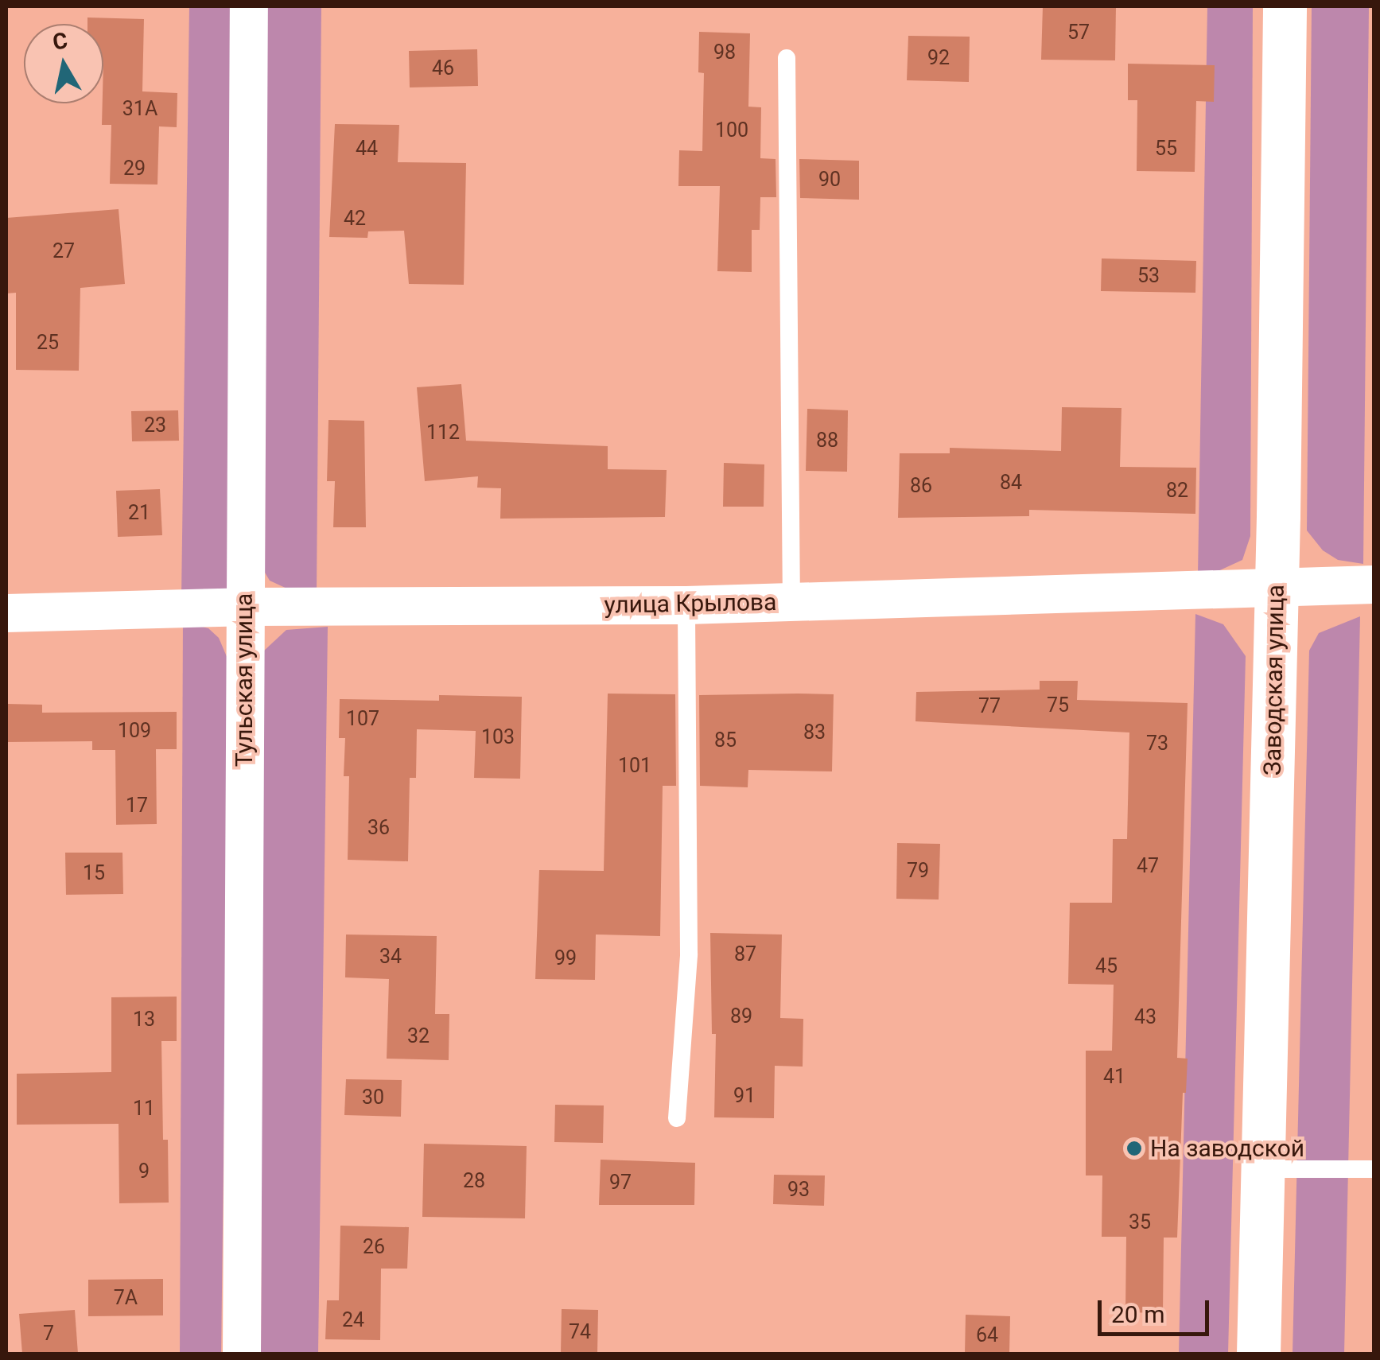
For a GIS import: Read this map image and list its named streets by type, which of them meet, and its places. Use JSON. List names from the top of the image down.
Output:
{
  "streets": {
    "main road": ["Заводская улица"],
    "street": ["улица Крылова", "Тульская улица"]
  },
  "crossings": [
    ["улица Крылова", "Тульская улица"],
    ["улица Крылова", "Заводская улица"]
  ],
  "places": ["На заводской"],
  "house_numbers": [
    "57",
    "98",
    "92",
    "46",
    "31А",
    "100",
    "44",
    "55",
    "29",
    "90",
    "42",
    "27",
    "53",
    "25",
    "23",
    "112",
    "88",
    "84",
    "86",
    "82",
    "21",
    "75",
    "77",
    "107",
    "109",
    "83",
    "103",
    "85",
    "73",
    "101",
    "17",
    "36",
    "47",
    "79",
    "15",
    "87",
    "34",
    "99",
    "45",
    "89",
    "43",
    "13",
    "32",
    "41",
    "91",
    "30",
    "11",
    "9",
    "28",
    "97",
    "93",
    "35",
    "26",
    "7А",
    "24",
    "74",
    "7",
    "64"
  ],
  "scale_bar": "20 m",
  "north": "top"
}
